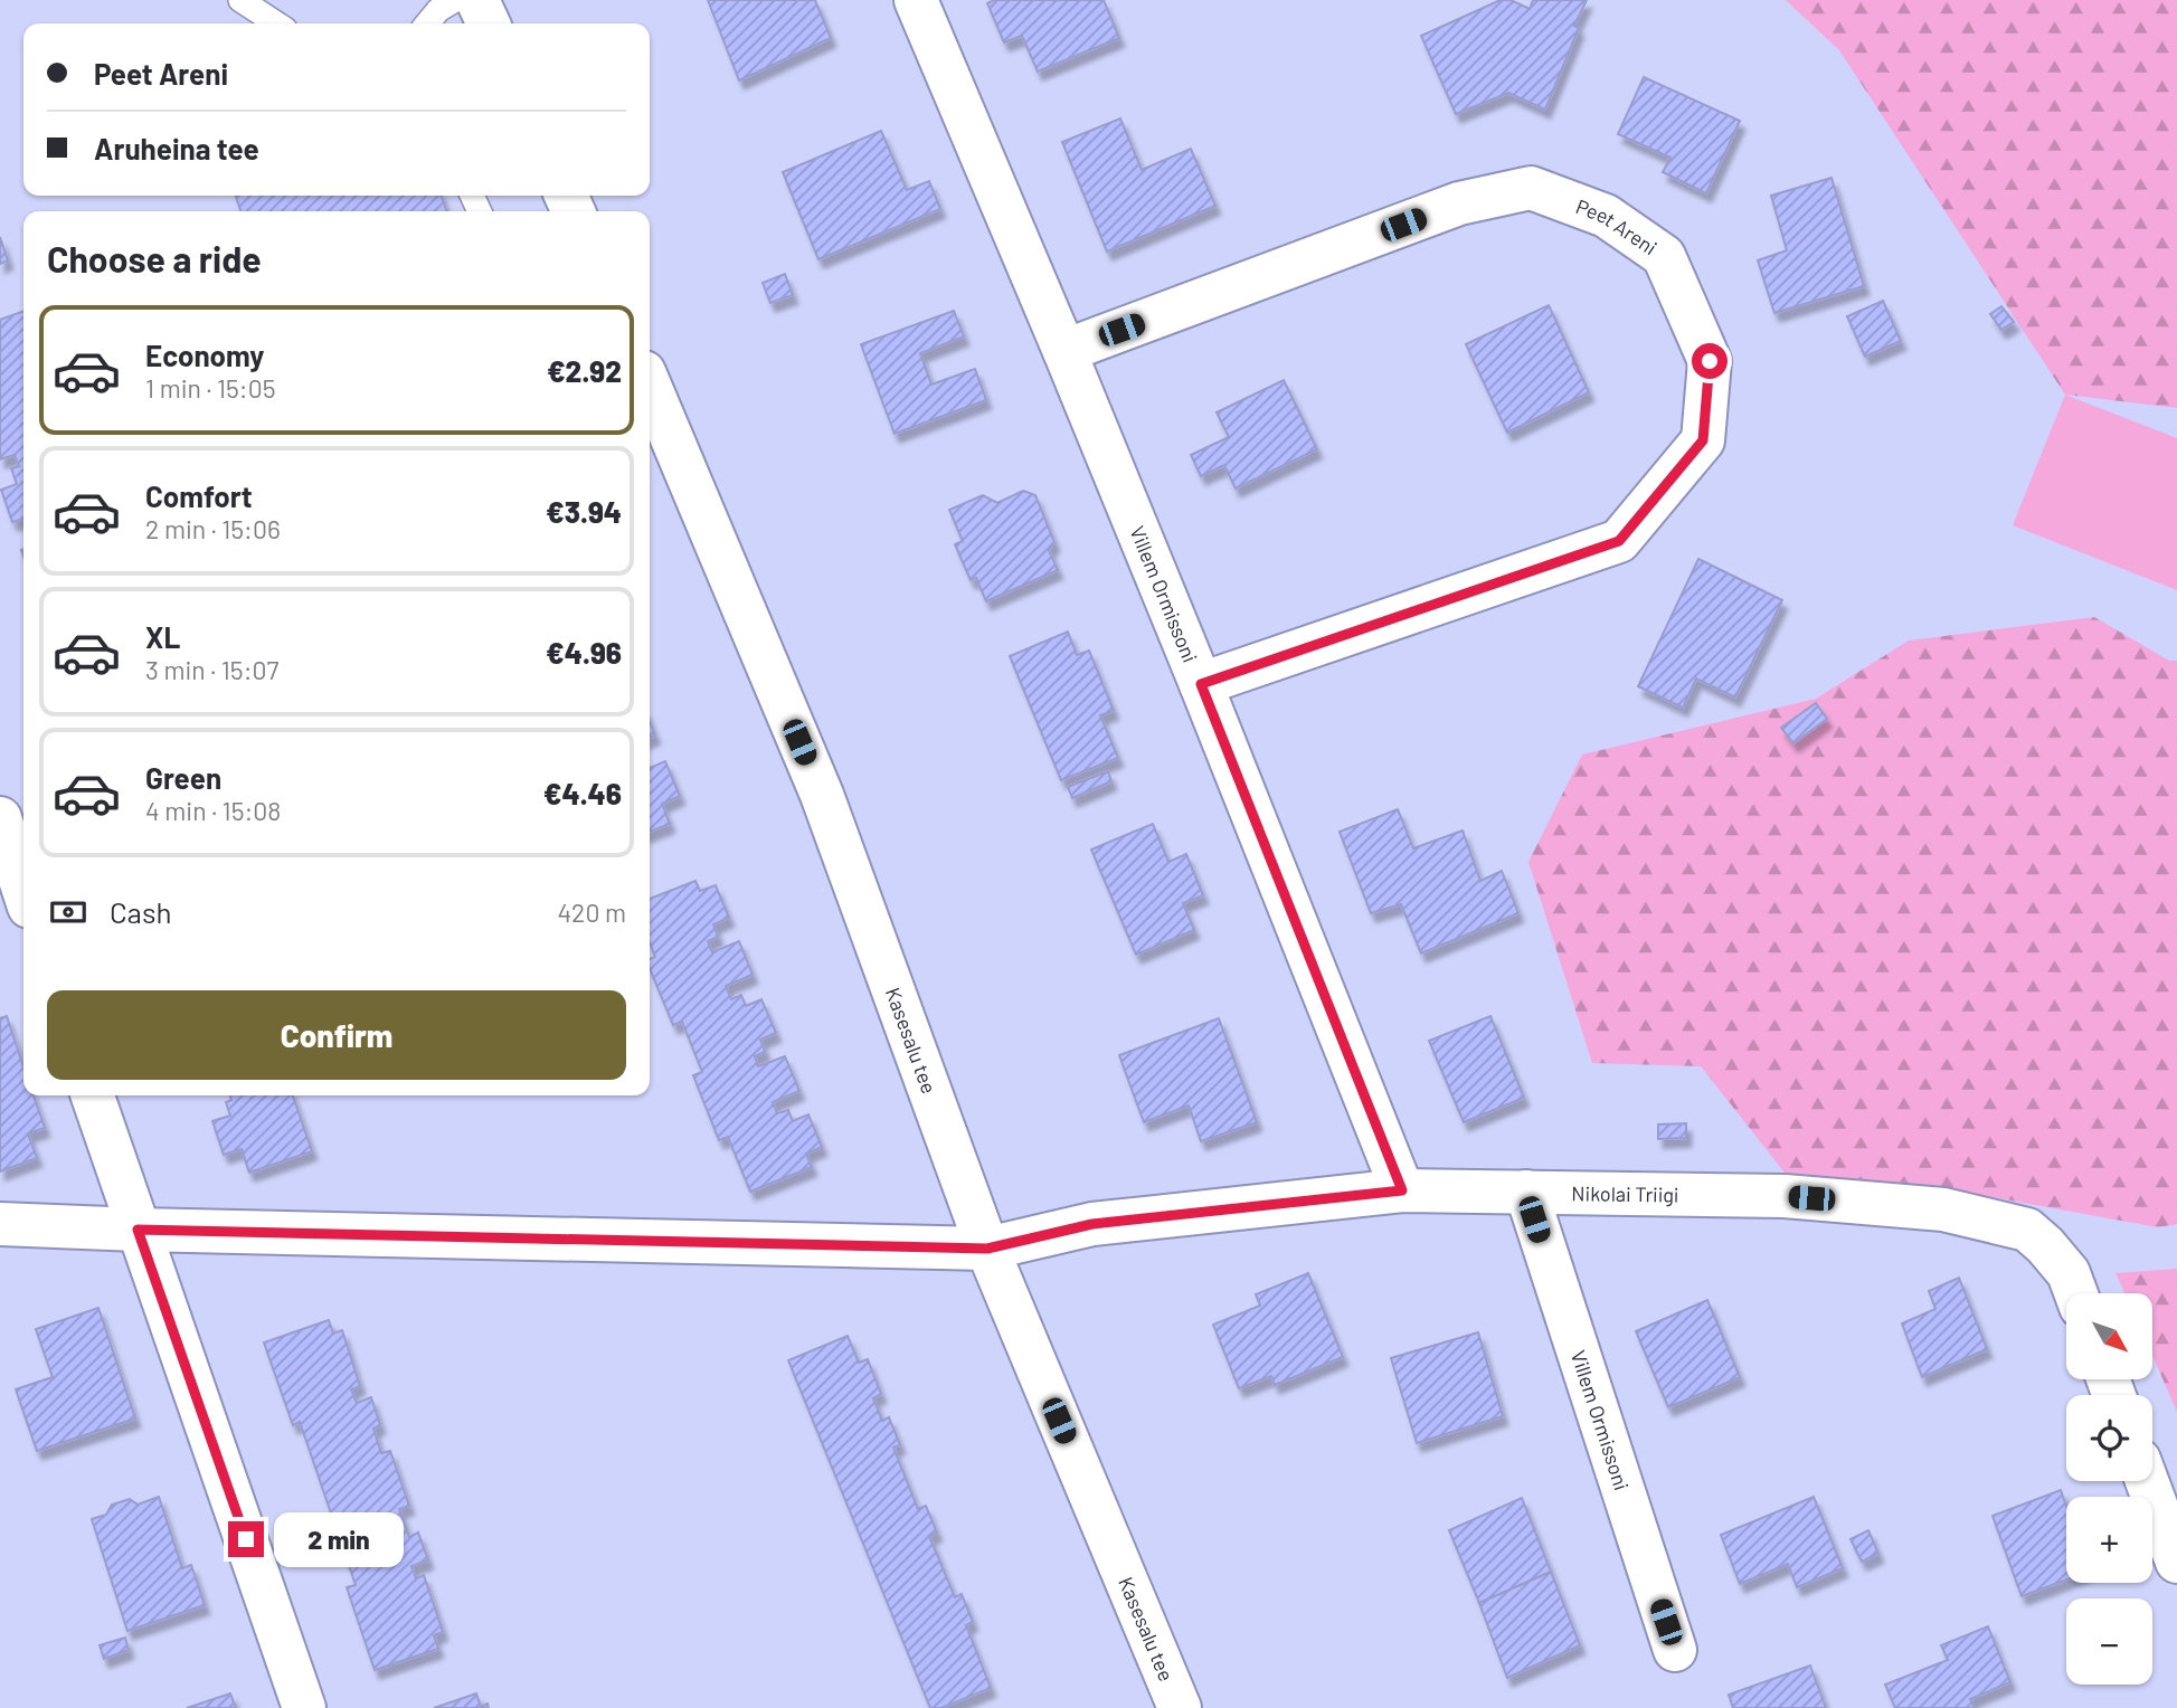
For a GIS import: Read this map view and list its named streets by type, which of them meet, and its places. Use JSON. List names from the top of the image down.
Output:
{
  "streets": {
    "street": [
      "Peet Areni",
      "Villem Ormissoni",
      "Kasesalu tee",
      "Nikolai Triigi"
    ]
  },
  "crossings": [
    ["Peet Areni", "Villem Ormissoni"],
    ["Villem Ormissoni", "Nikolai Triigi"],
    ["Kasesalu tee", "Nikolai Triigi"]
  ],
  "north": "bottom right",
  "page": {
    "banner": ["Peet Areni", "Aruheina tee"],
    "heading": "Choose a ride",
    "list": [
      {
        "name": "Economy",
        "note": "1 min · 15:05",
        "value": "€2.92"
      },
      {
        "name": "Comfort",
        "note": "2 min · 15:06",
        "value": "€3.94"
      },
      {
        "name": "XL",
        "note": "3 min · 15:07",
        "value": "€4.96"
      },
      {
        "name": "Green",
        "note": "4 min · 15:08",
        "value": "€4.46"
      }
    ],
    "pay": ["Cash", "420 m"],
    "buttons": "Confirm",
    "map_buttons": ["+", "−"],
    "bubble": "2 min"
  }
}
